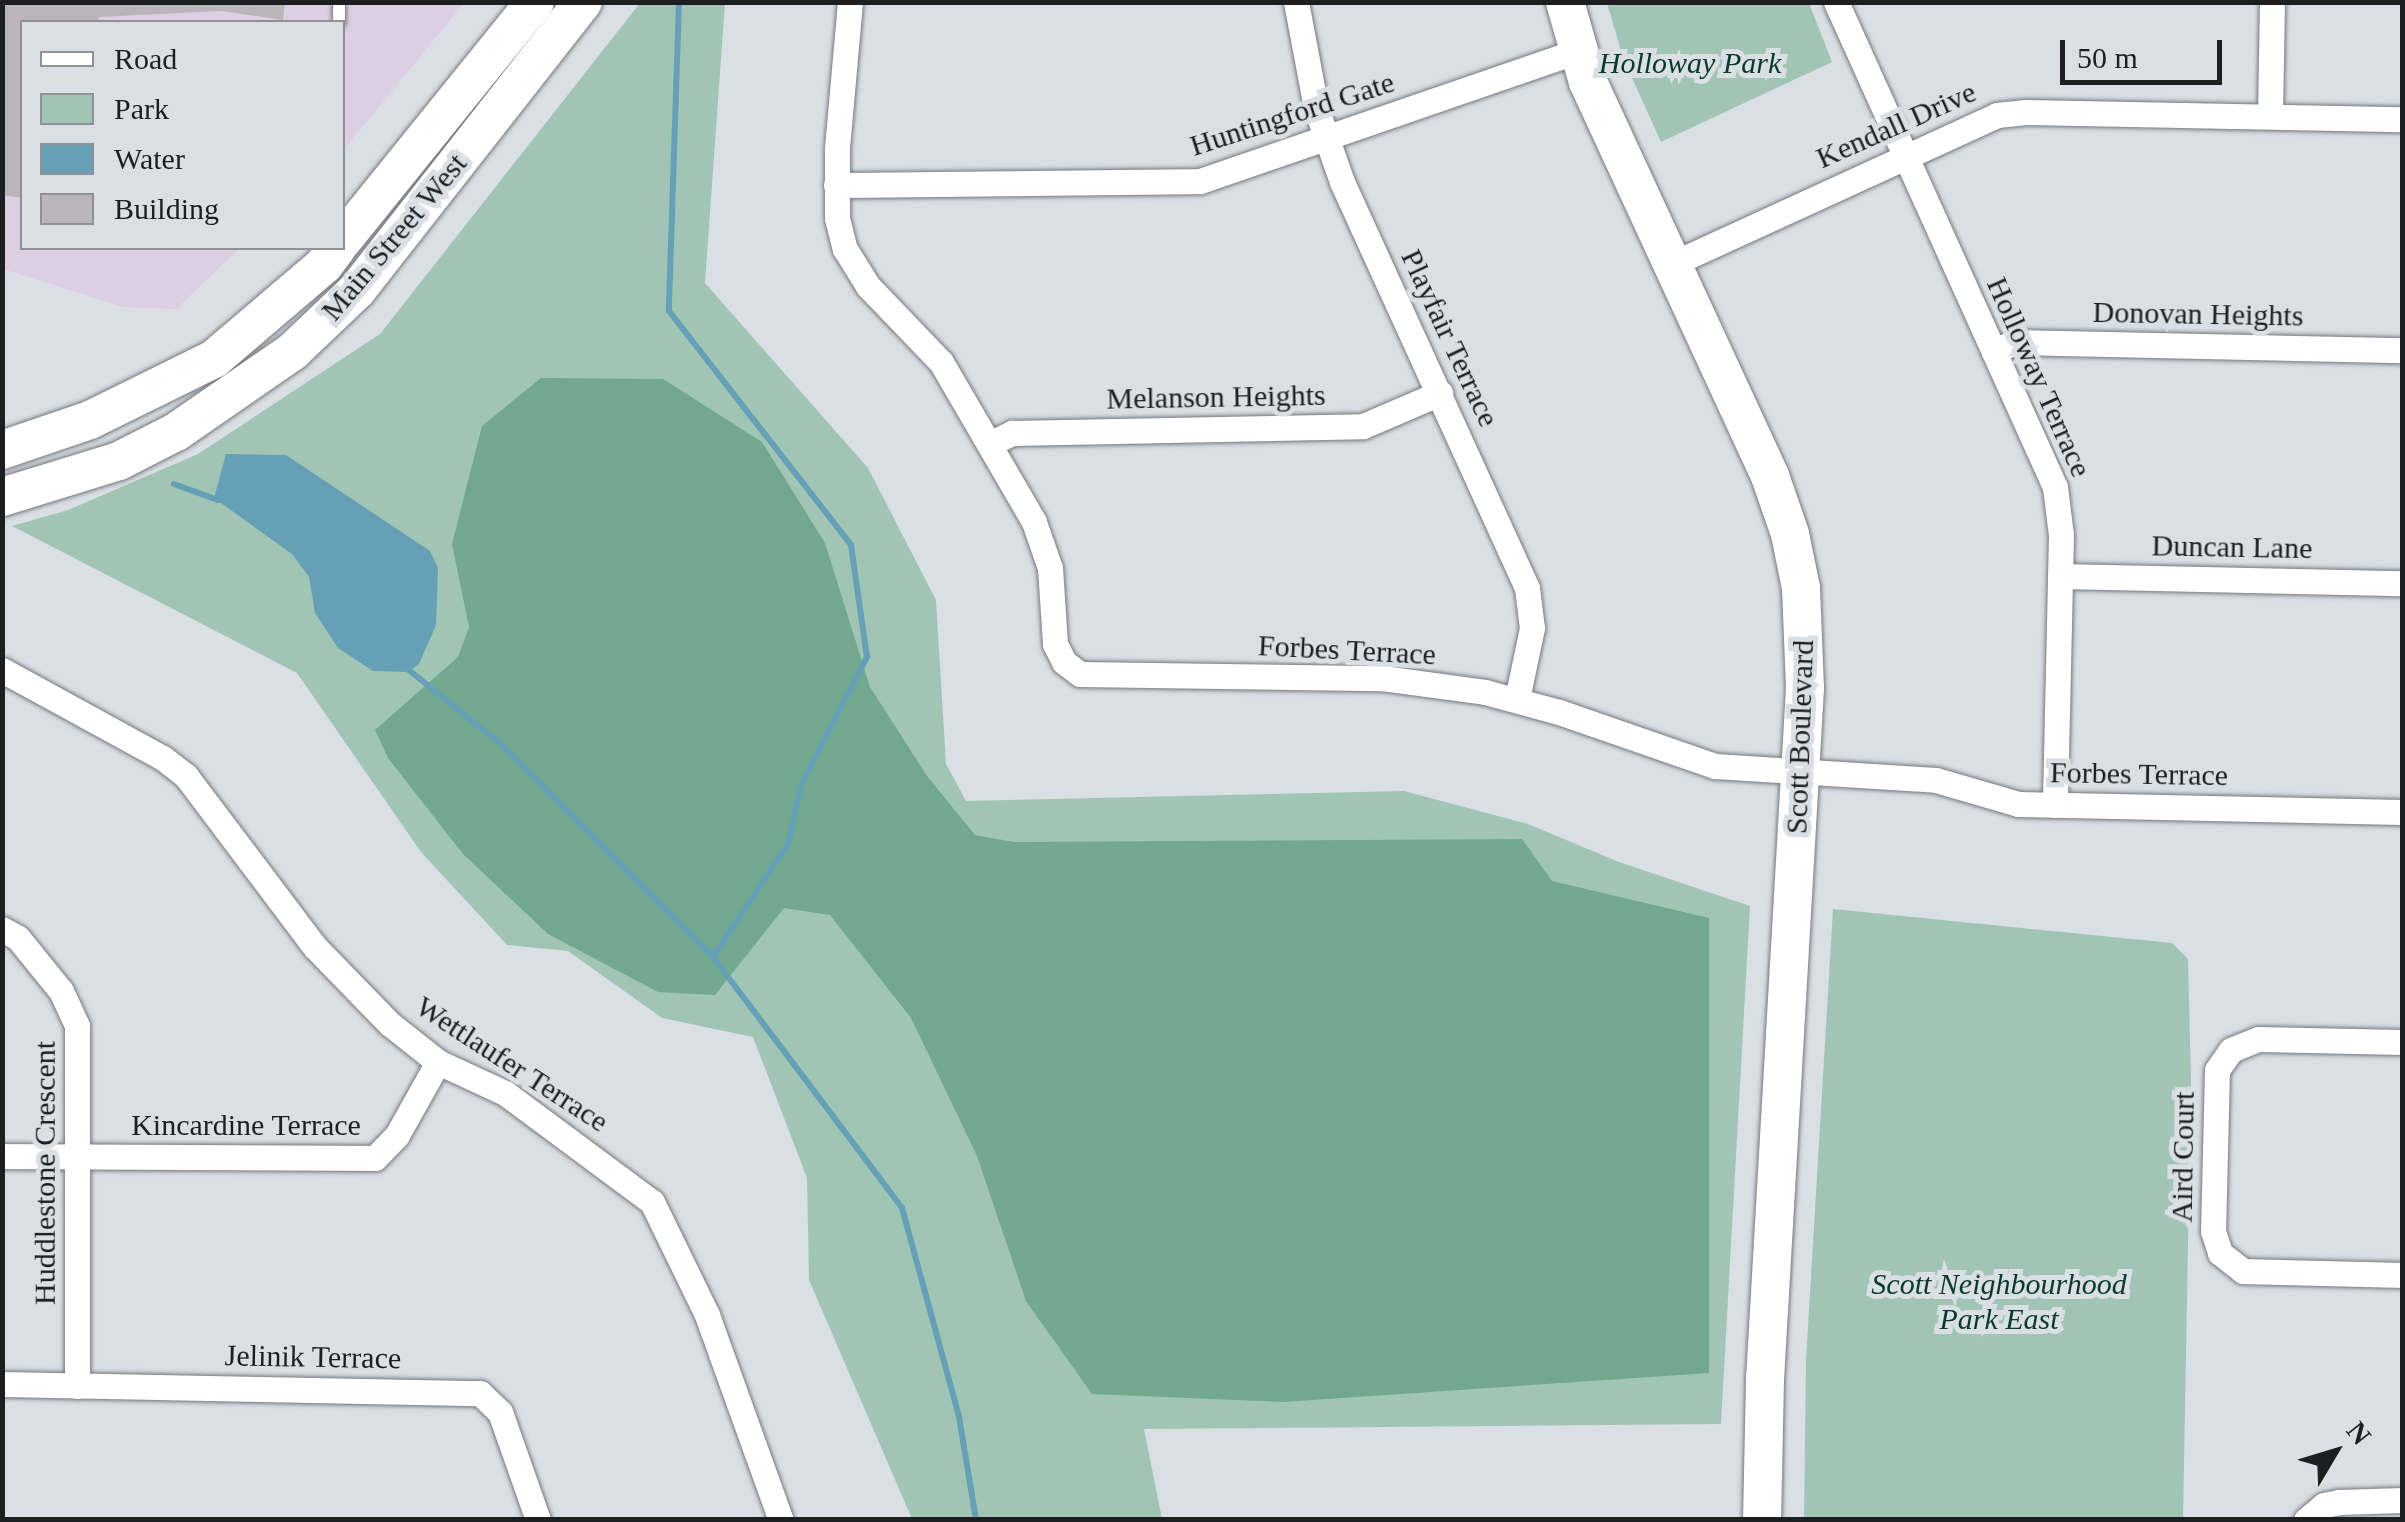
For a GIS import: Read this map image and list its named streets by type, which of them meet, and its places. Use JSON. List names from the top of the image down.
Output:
{
  "streets": {
    "street": [
      "Huntingford Gate",
      "Kendall Drive",
      "Main Street West",
      "Donovan Heights",
      "Playfair Terrace",
      "Holloway Terrace",
      "Melanson Heights",
      "Duncan Lane",
      "Forbes Terrace",
      "Scott Boulevard",
      "Wettlaufer Terrace",
      "Kincardine Terrace",
      "Aird Court",
      "Huddlestone Crescent",
      "Jelinik Terrace"
    ]
  },
  "crossings": [
    ["Huntingford Gate", "Playfair Terrace"],
    ["Huntingford Gate", "Forbes Terrace"],
    ["Huntingford Gate", "Scott Boulevard"],
    ["Kendall Drive", "Holloway Terrace"],
    ["Kendall Drive", "Scott Boulevard"],
    ["Donovan Heights", "Holloway Terrace"],
    ["Playfair Terrace", "Melanson Heights"],
    ["Playfair Terrace", "Forbes Terrace"],
    ["Holloway Terrace", "Duncan Lane"],
    ["Holloway Terrace", "Forbes Terrace"],
    ["Melanson Heights", "Forbes Terrace"],
    ["Forbes Terrace", "Scott Boulevard"],
    ["Wettlaufer Terrace", "Kincardine Terrace"],
    ["Kincardine Terrace", "Huddlestone Crescent"],
    ["Huddlestone Crescent", "Jelinik Terrace"]
  ],
  "parks": ["Holloway Park", "Scott Neighbourhood Park East"],
  "legend": [
    "Road",
    "Park",
    "Water",
    "Building"
  ],
  "scale_bar": "50 m",
  "north": "top right"
}
